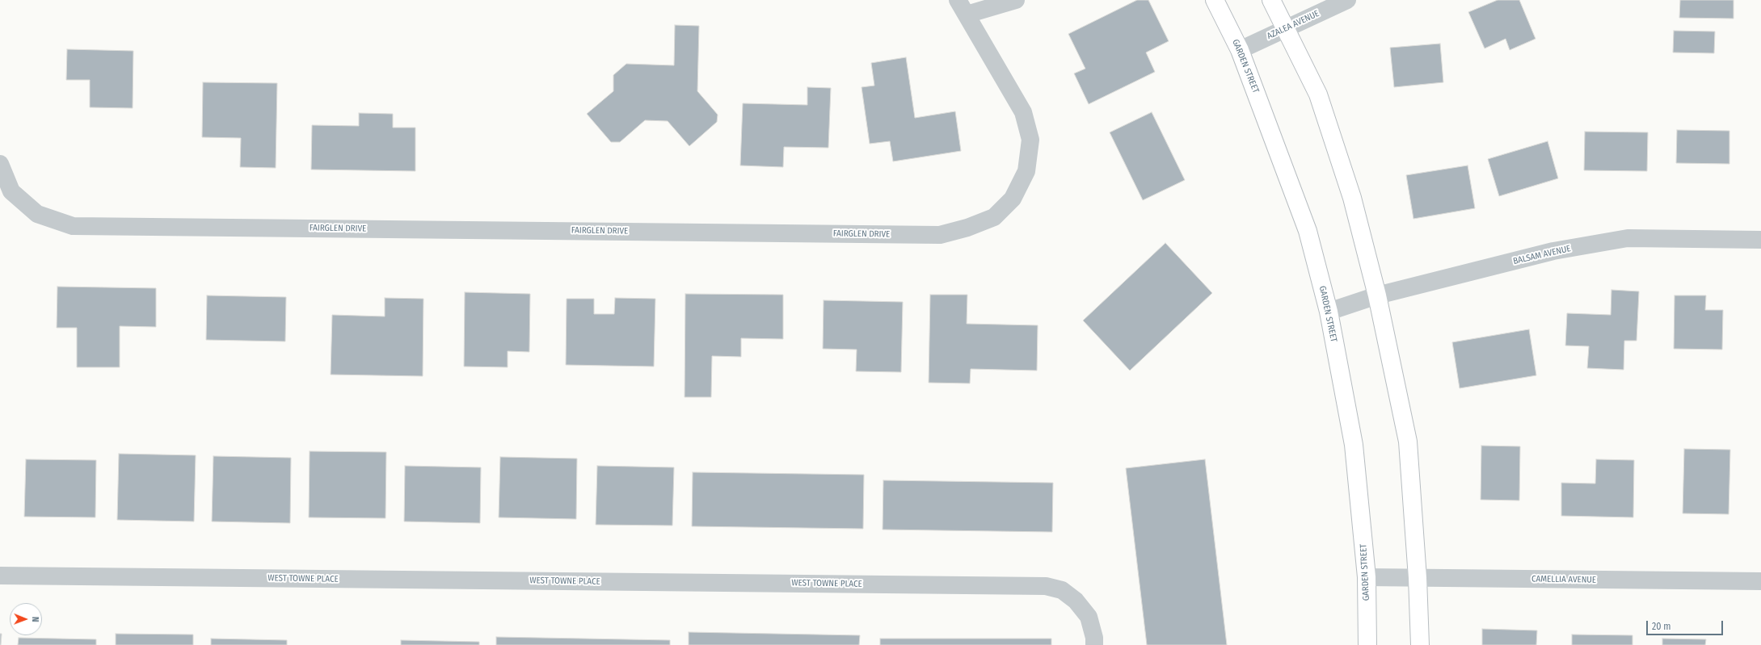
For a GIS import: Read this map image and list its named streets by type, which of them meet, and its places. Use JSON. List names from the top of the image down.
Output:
{
  "streets": {
    "main road": ["GARDEN STREET"],
    "street": [
      "AZALEA AVENUE",
      "FAIRGLEN DRIVE",
      "BALSAM AVENUE",
      "WEST TOWNE PLACE",
      "CAMELLIA AVENUE"
    ]
  },
  "crossings": [
    ["AZALEA AVENUE", "GARDEN STREET"],
    ["GARDEN STREET", "BALSAM AVENUE"],
    ["GARDEN STREET", "CAMELLIA AVENUE"]
  ],
  "scale_bar": "20 m",
  "north": "right"
}
